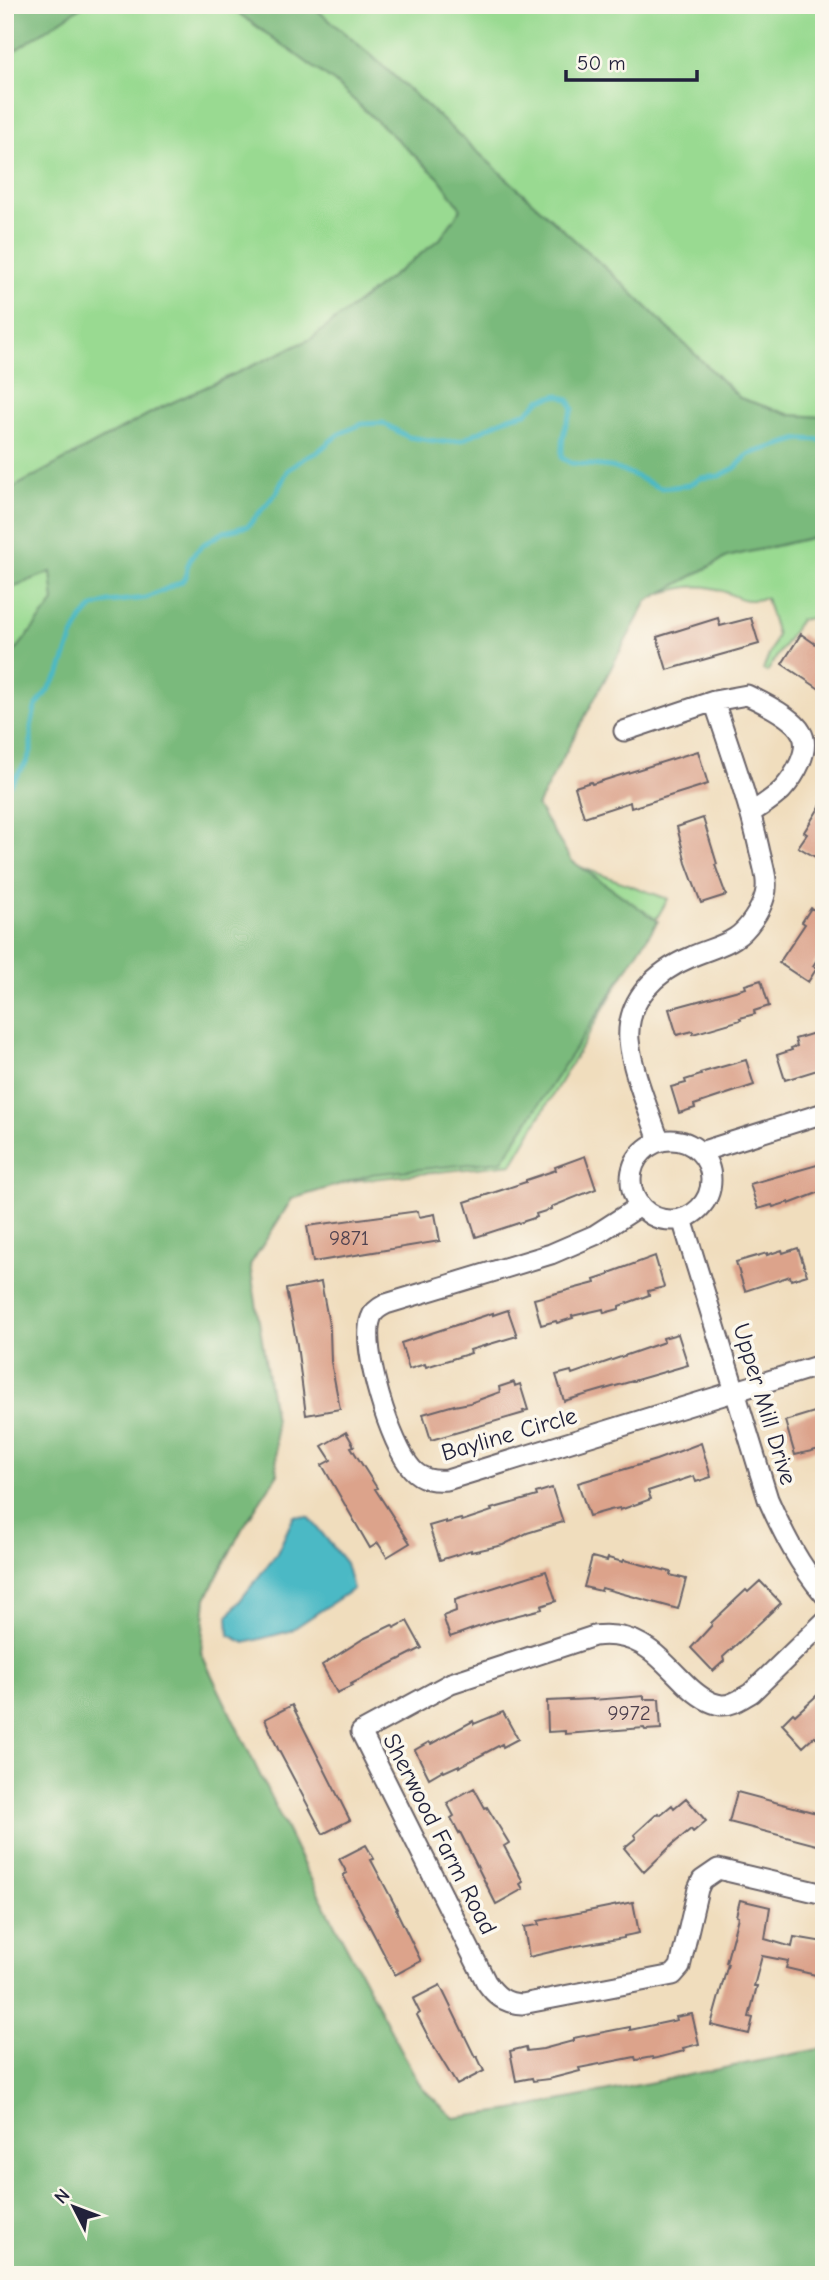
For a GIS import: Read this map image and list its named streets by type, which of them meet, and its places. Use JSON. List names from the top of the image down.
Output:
{
  "streets": {
    "street": ["Upper Mill Drive", "Bayline Circle", "Sherwood Farm Road"]
  },
  "crossings": [
    ["Upper Mill Drive", "Bayline Circle"]
  ],
  "house_numbers": ["9871", "9972"],
  "scale_bar": "50 m",
  "north": "top left"
}
